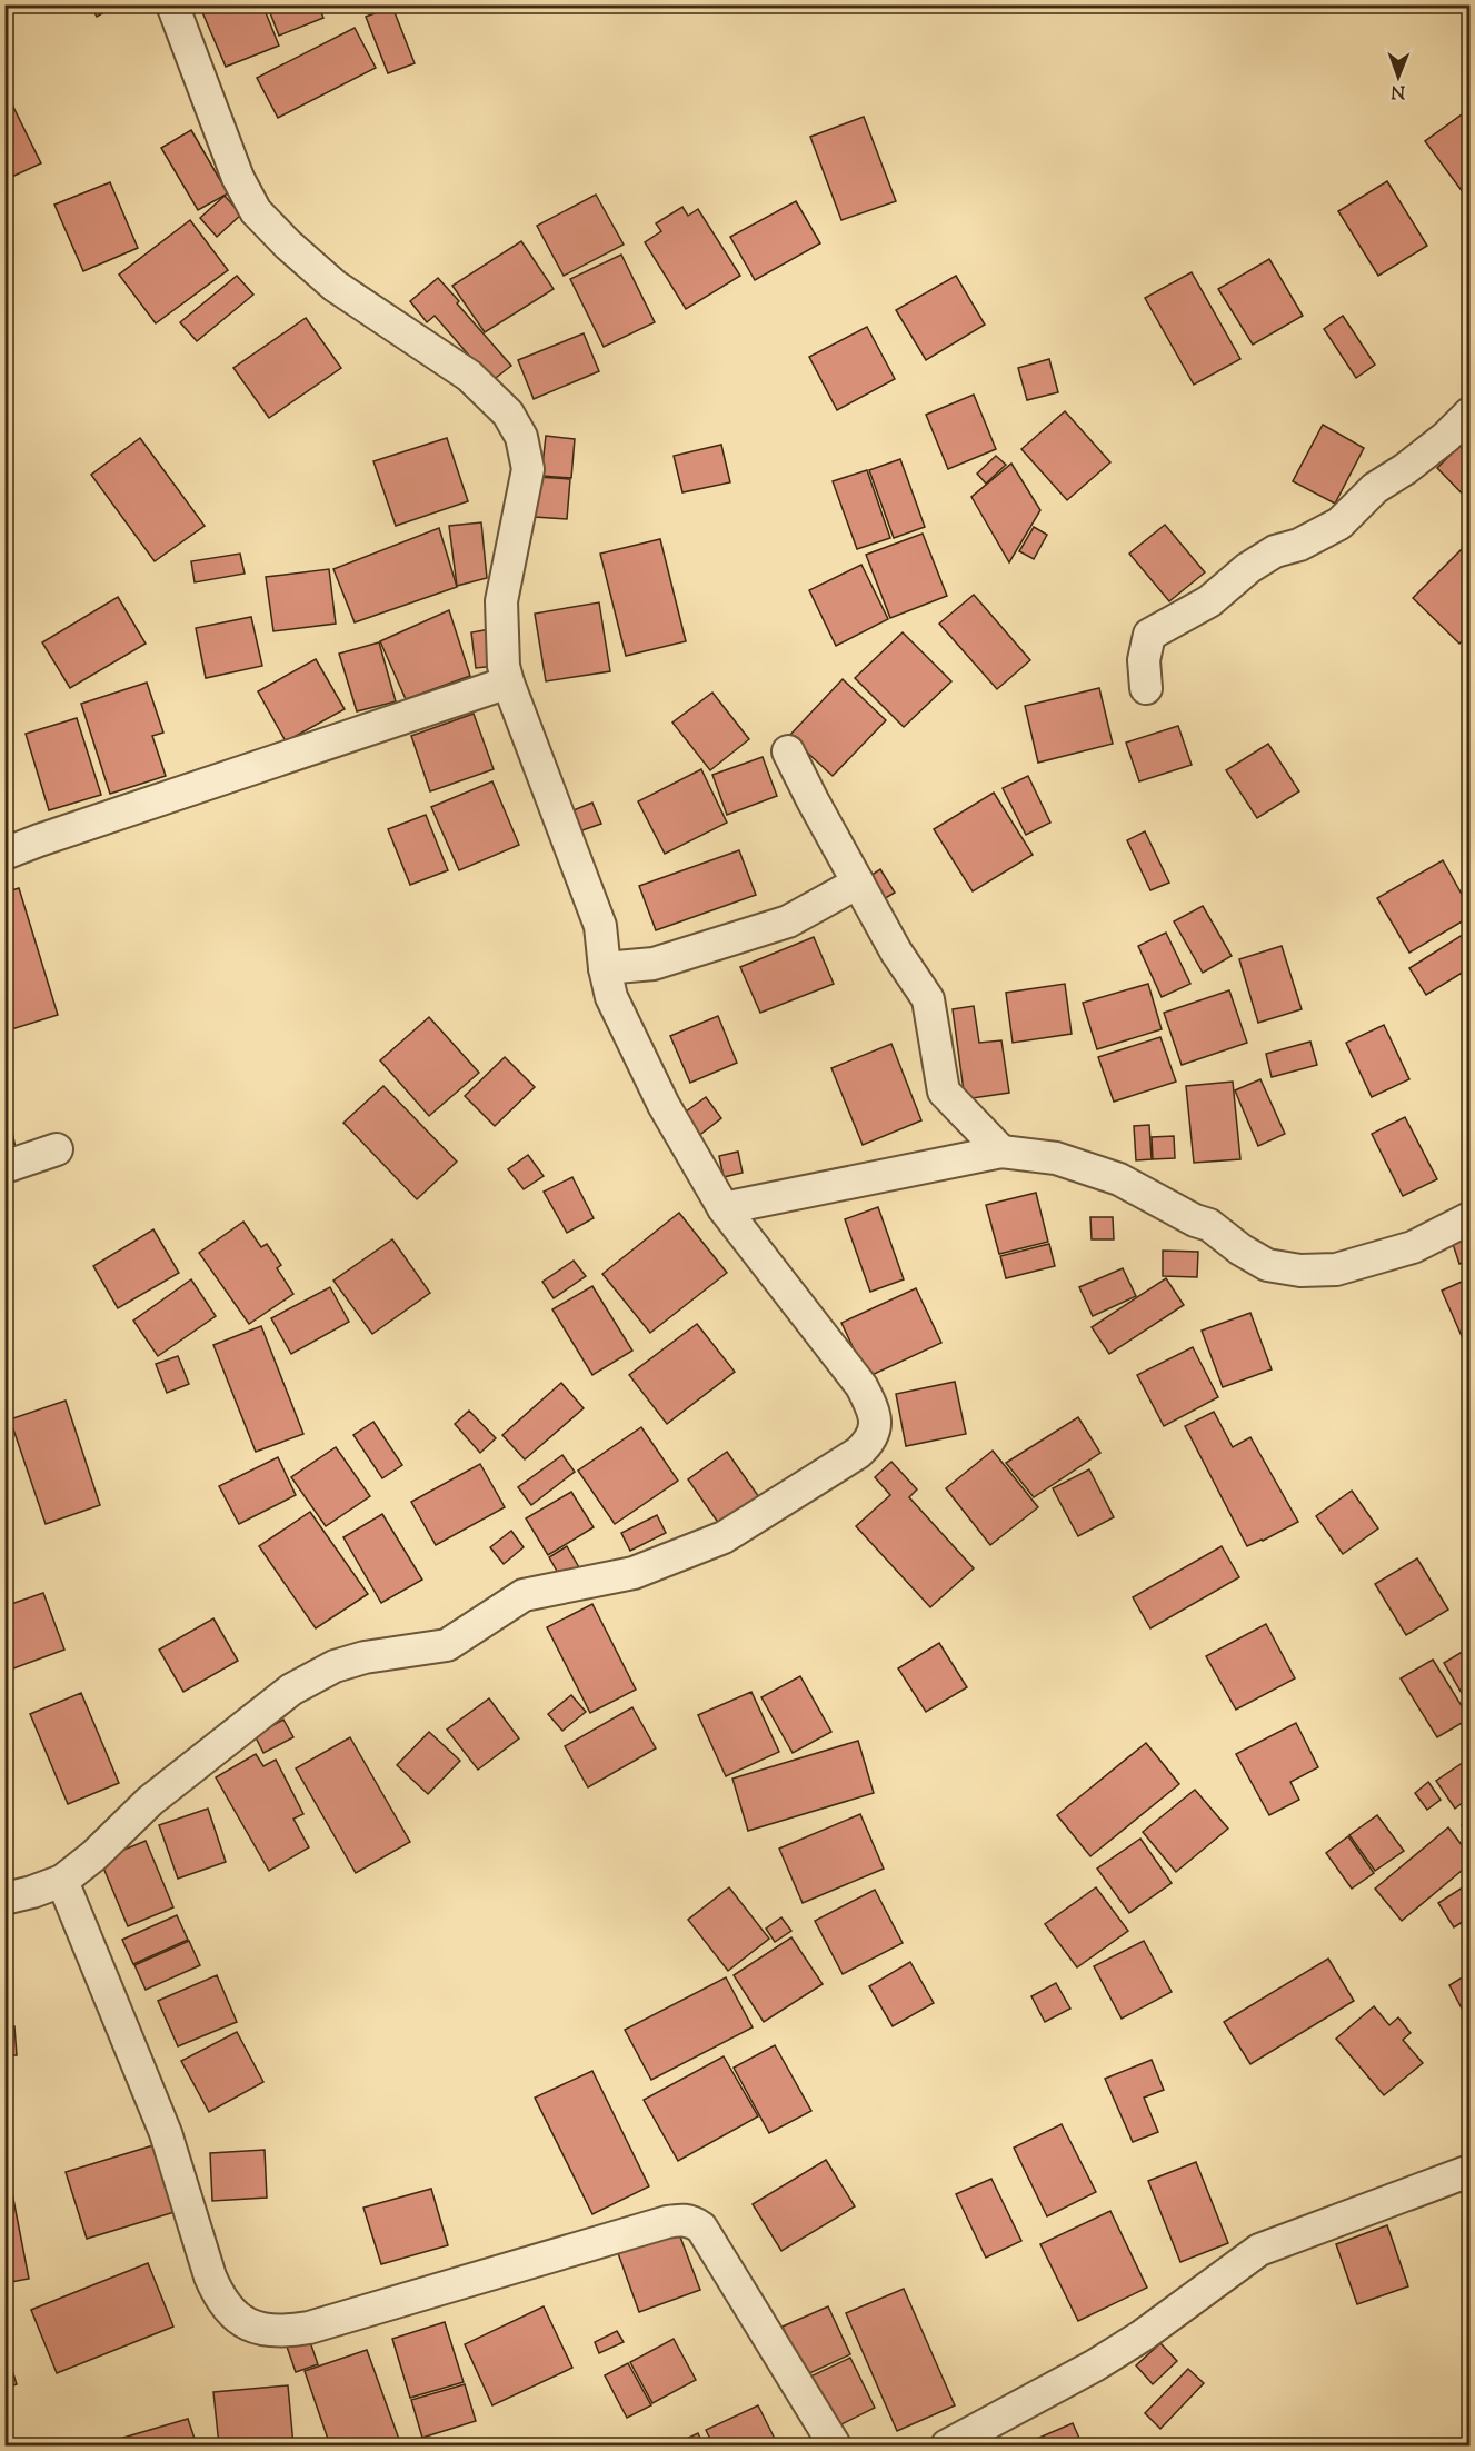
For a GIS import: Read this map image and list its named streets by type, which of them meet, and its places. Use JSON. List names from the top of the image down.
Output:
{
  "north": "bottom"
}
